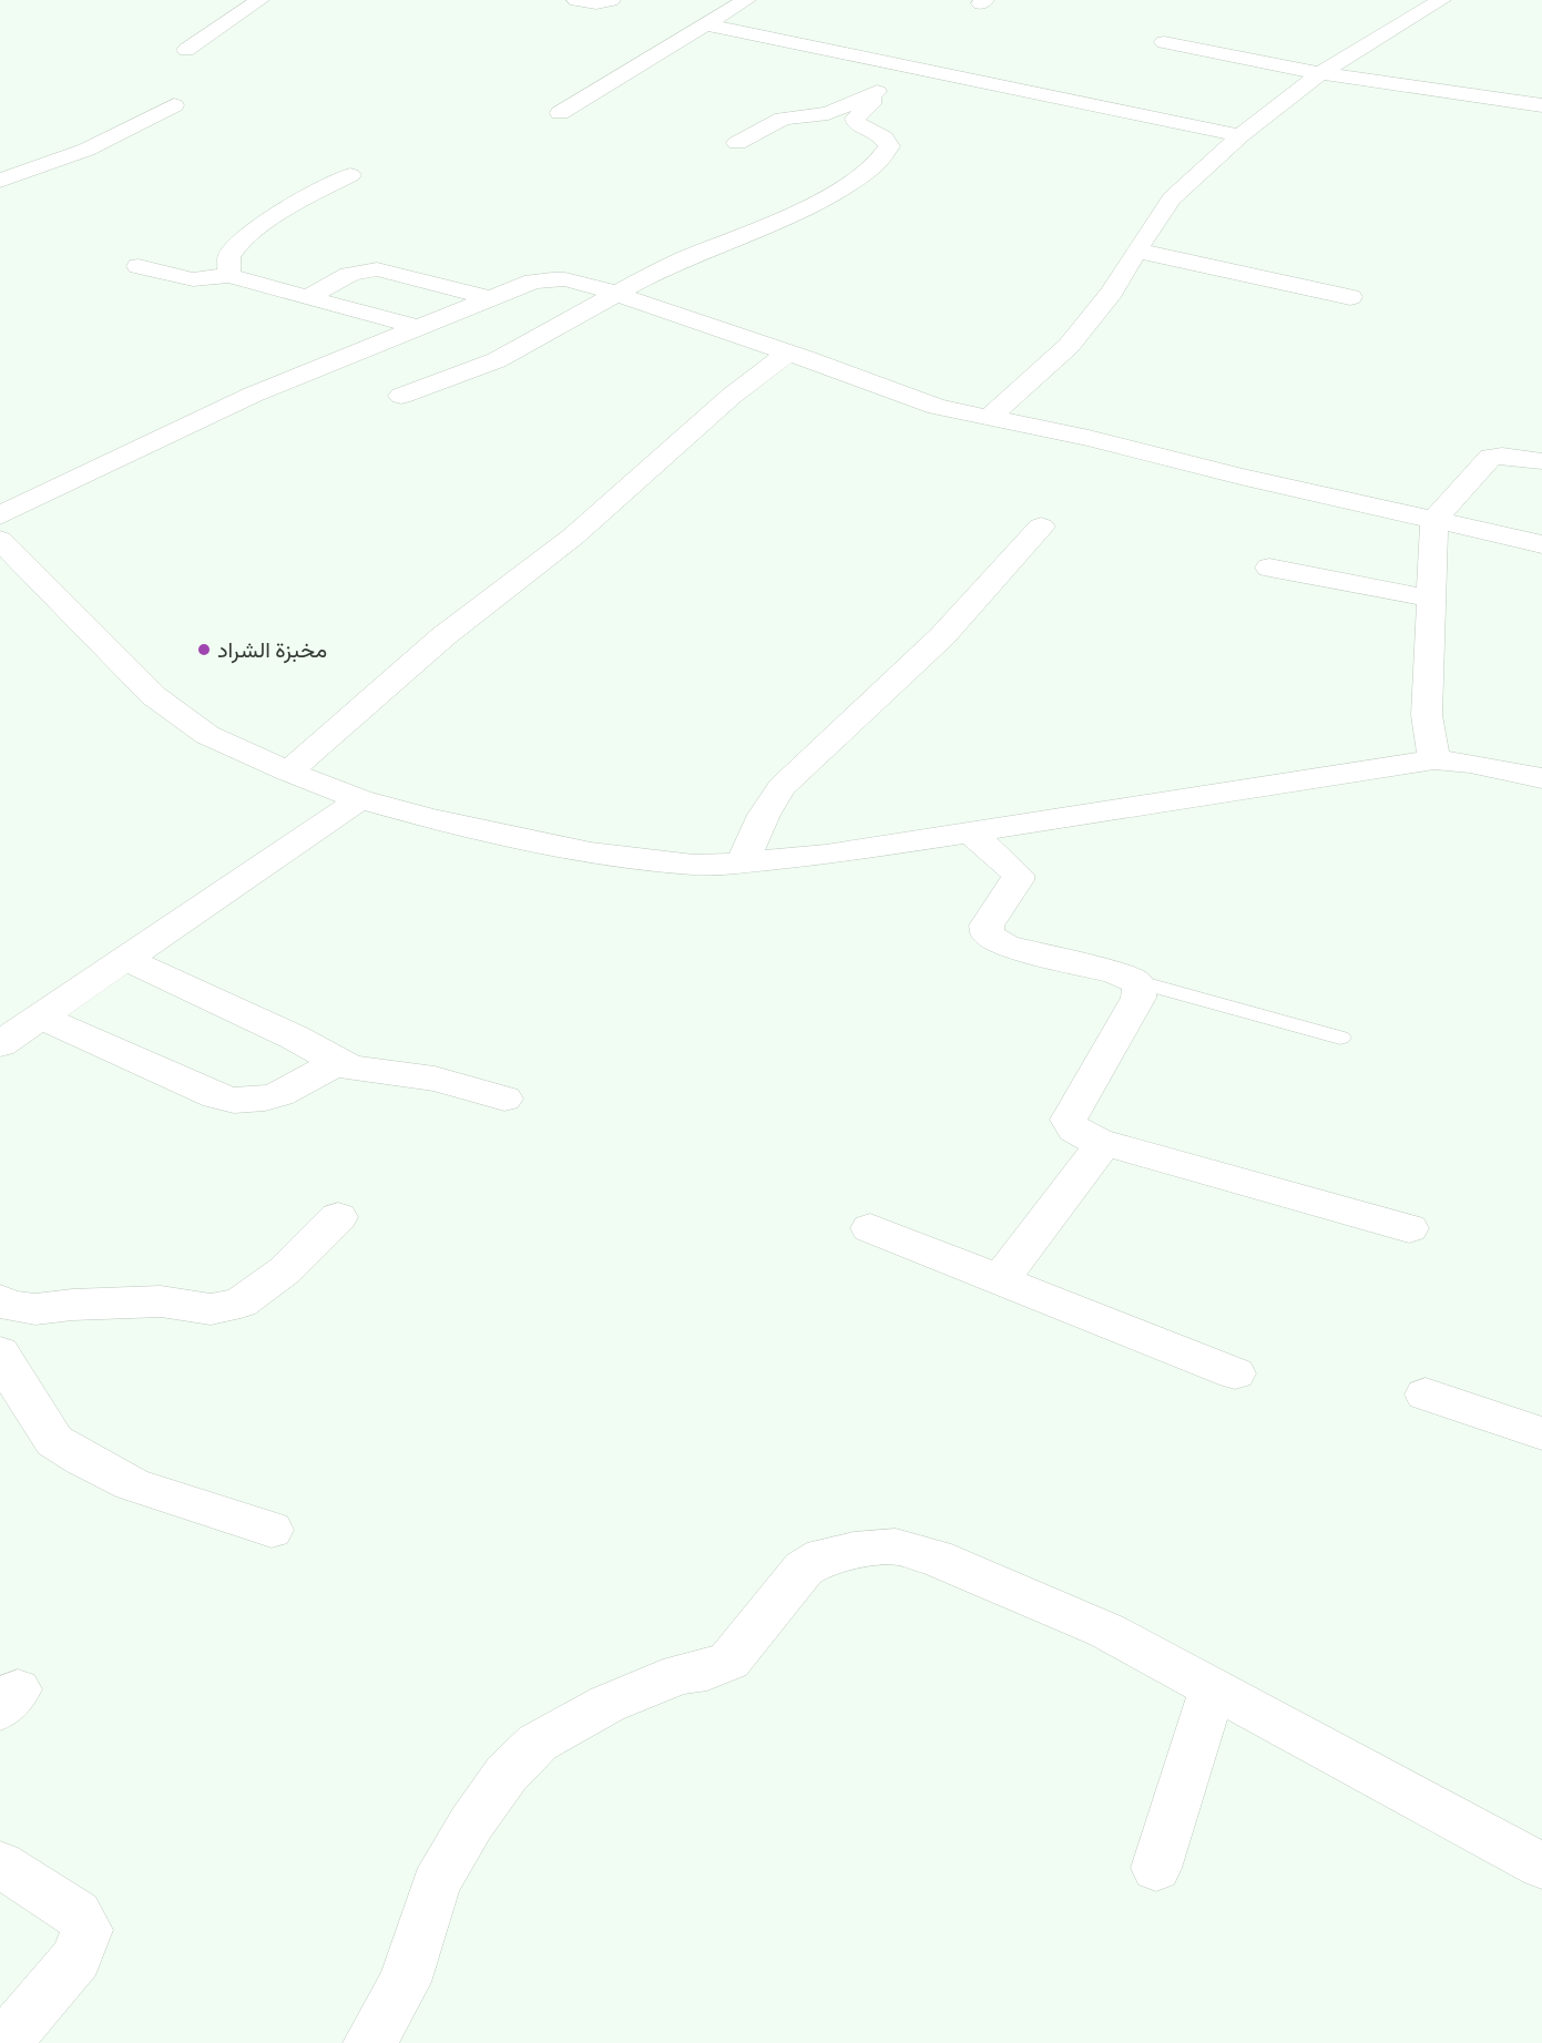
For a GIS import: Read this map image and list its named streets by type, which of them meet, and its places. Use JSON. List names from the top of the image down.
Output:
{
  "places": ["مخبزة الشراد"]
}
